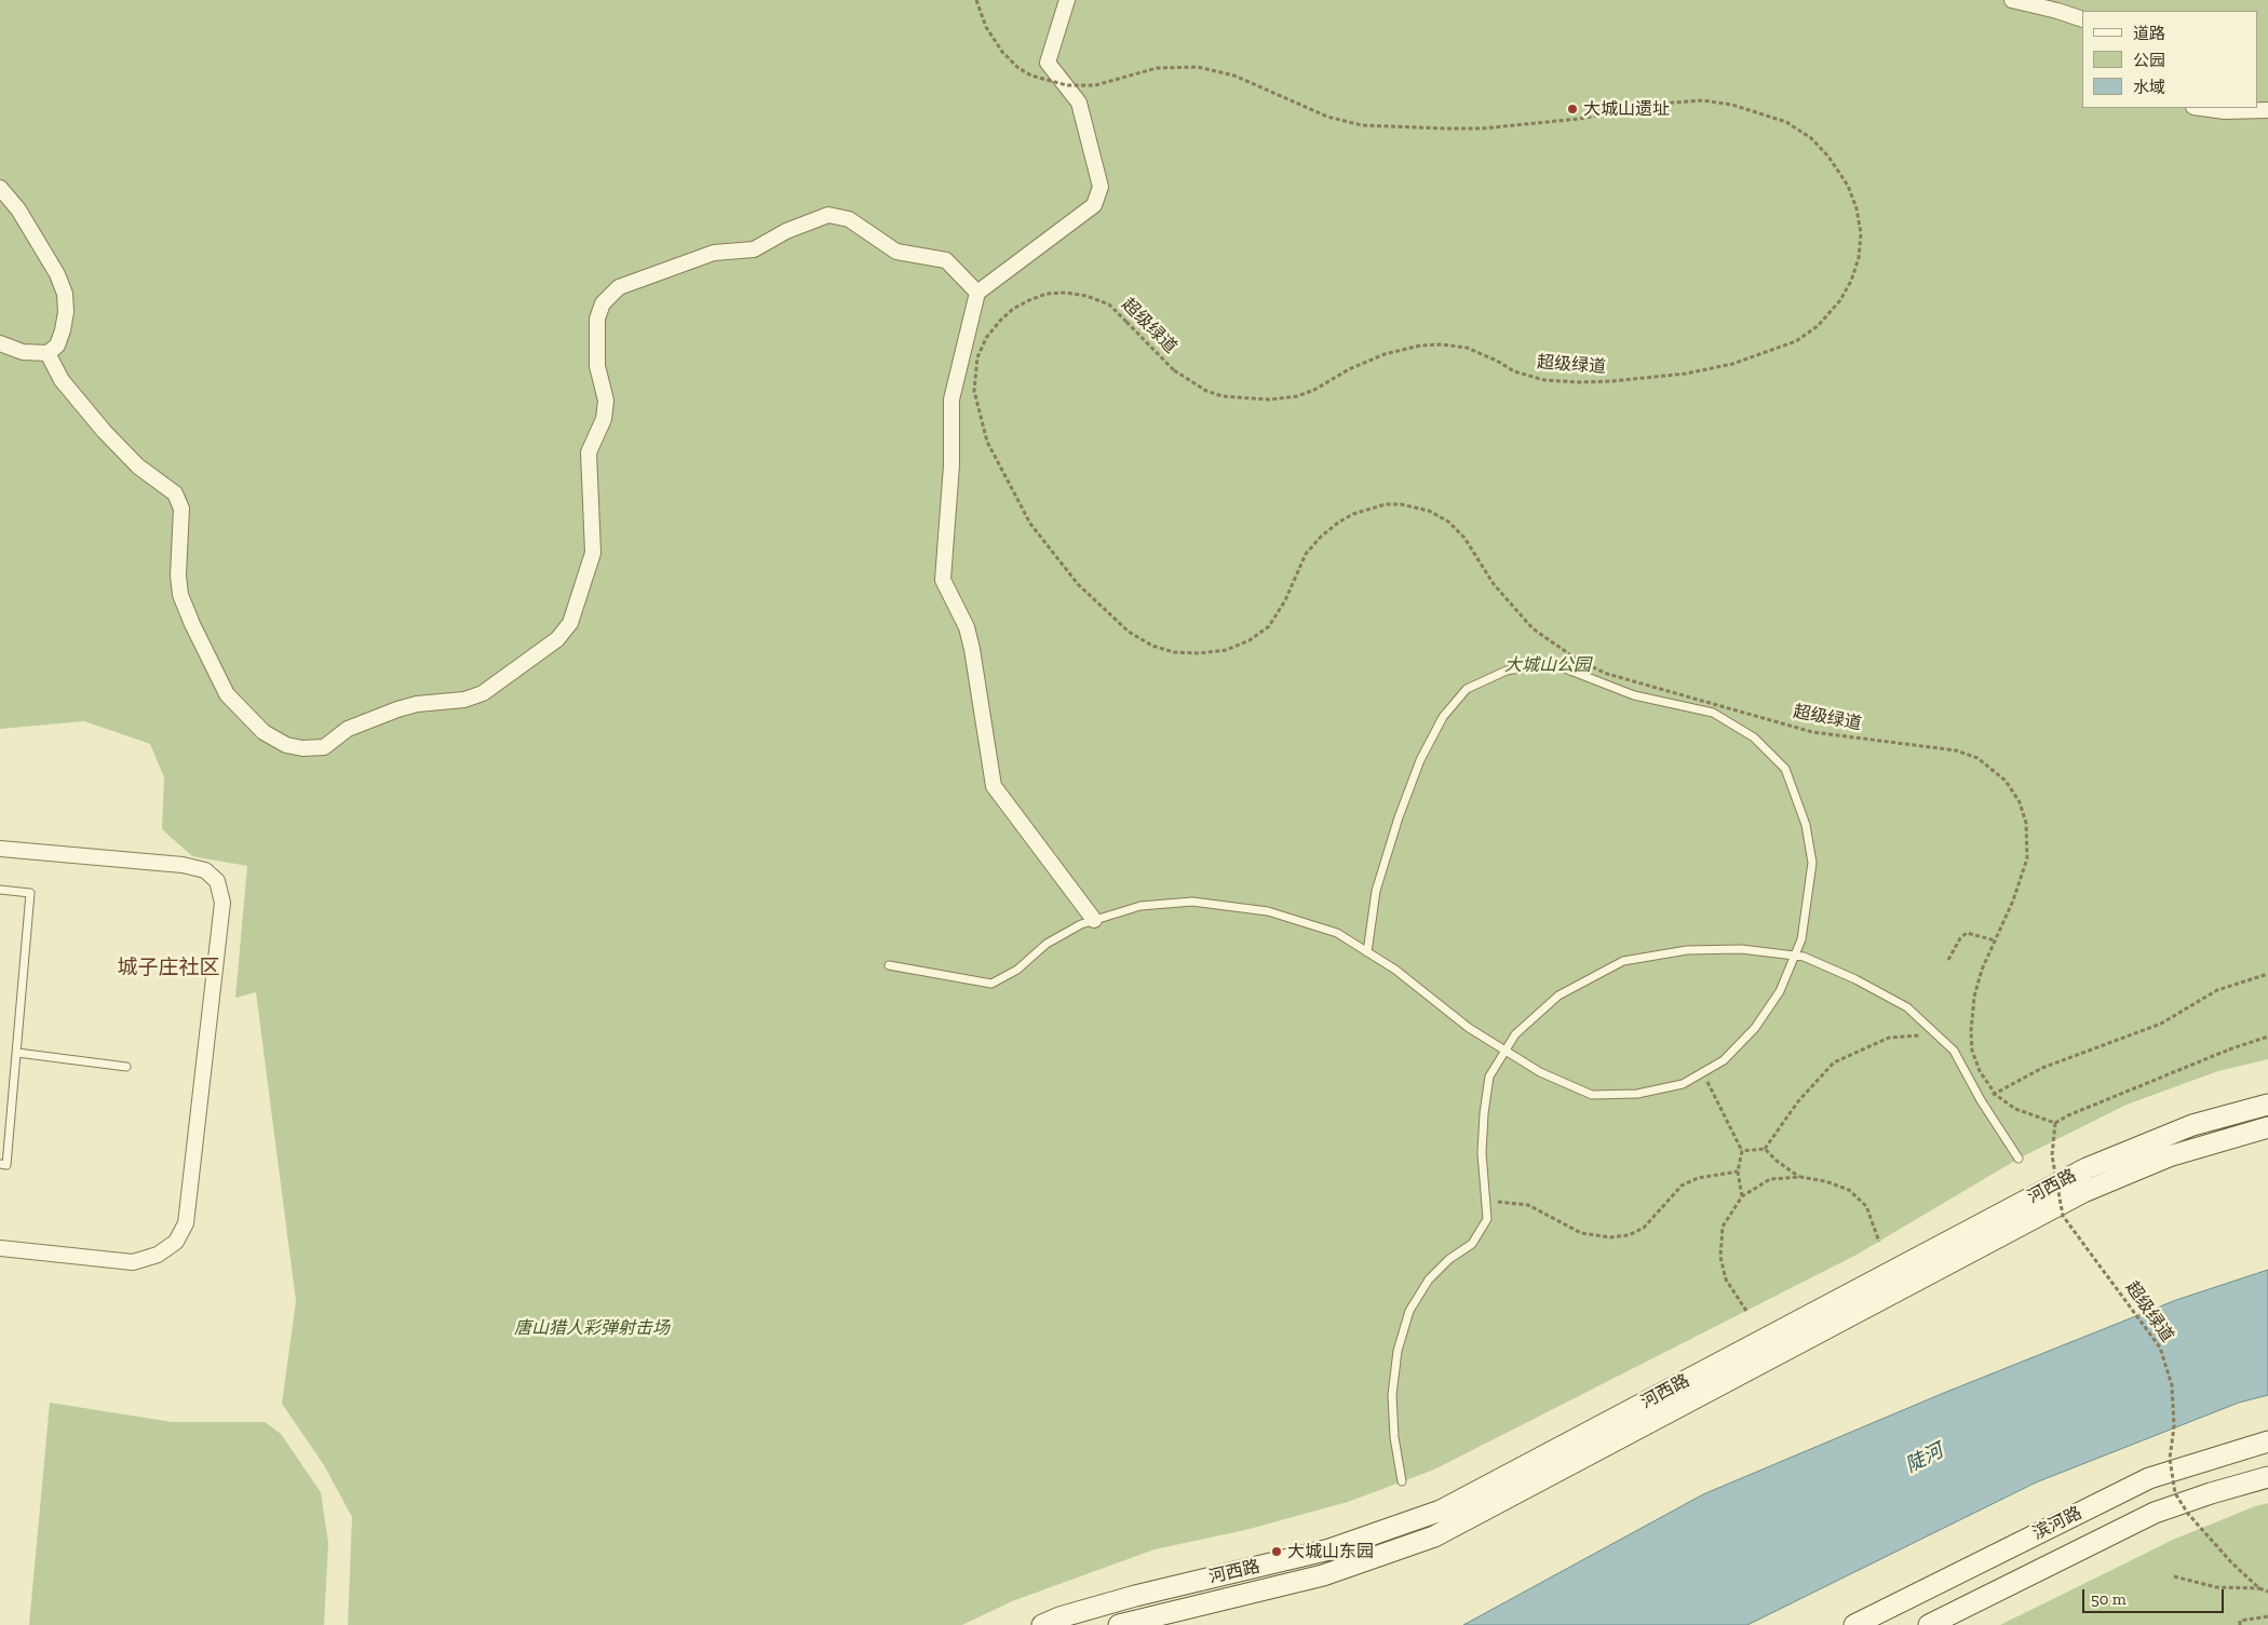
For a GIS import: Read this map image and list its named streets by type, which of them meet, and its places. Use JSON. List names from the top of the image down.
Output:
{
  "streets": {
    "street": ["河西路", "滨河路"],
    "path": ["超级绿道"]
  },
  "districts": ["城子庄社区"],
  "water": ["陡河"],
  "parks": ["大城山公园", "唐山猎人彩弹射击场"],
  "places": ["大城山遗址", "大城山东园"],
  "legend": ["道路", "公园", "水域"],
  "scale_bar": "50 m"
}
